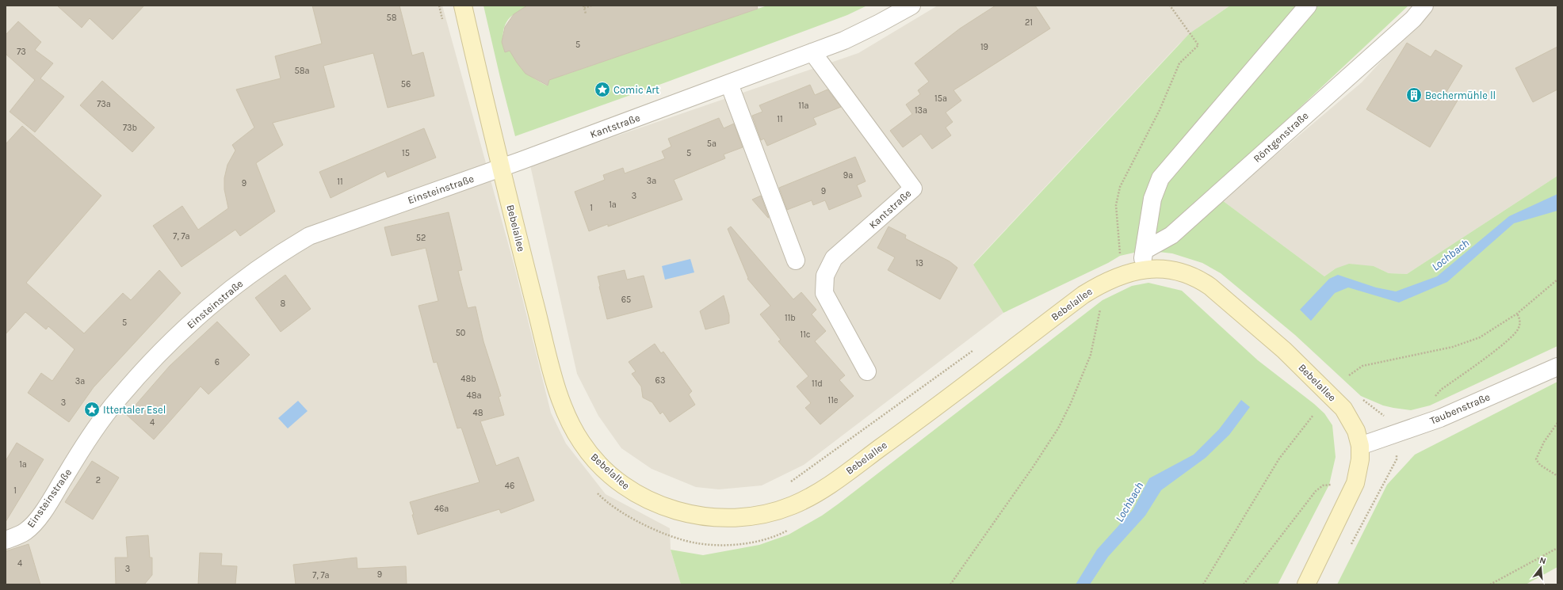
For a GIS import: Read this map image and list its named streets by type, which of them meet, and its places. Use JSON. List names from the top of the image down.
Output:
{
  "streets": {
    "main road": ["Bebelallee"],
    "street": [
      "Kantstraße",
      "Röntgenstraße",
      "Einsteinstraße",
      "Taubenstraße"
    ]
  },
  "crossings": [
    ["Kantstraße", "Einsteinstraße"],
    ["Kantstraße", "Bebelallee"],
    ["Einsteinstraße", "Bebelallee"],
    ["Bebelallee", "Taubenstraße"]
  ],
  "water": ["Lochbach"],
  "places": {
    "place": ["Comic Art", "Ittertaler Esel"],
    "building": ["Bechermühle ll"]
  },
  "house_numbers": [
    "58",
    "21",
    "5",
    "19",
    "73",
    "58a",
    "56",
    "15a",
    "73a",
    "11a",
    "13a",
    "11",
    "73b",
    "5a",
    "15",
    "5",
    "9a",
    "3a",
    "11",
    "9",
    "9",
    "3",
    "1a",
    "1",
    "7, 7a",
    "52",
    "13",
    "65",
    "8",
    "11b",
    "5",
    "50",
    "11c",
    "6",
    "48b",
    "63",
    "3a",
    "11d",
    "48a",
    "11e",
    "3",
    "48",
    "4",
    "1a",
    "2",
    "46",
    "1",
    "46a",
    "4",
    "3",
    "9",
    "7, 7a"
  ],
  "north": "top"
}
